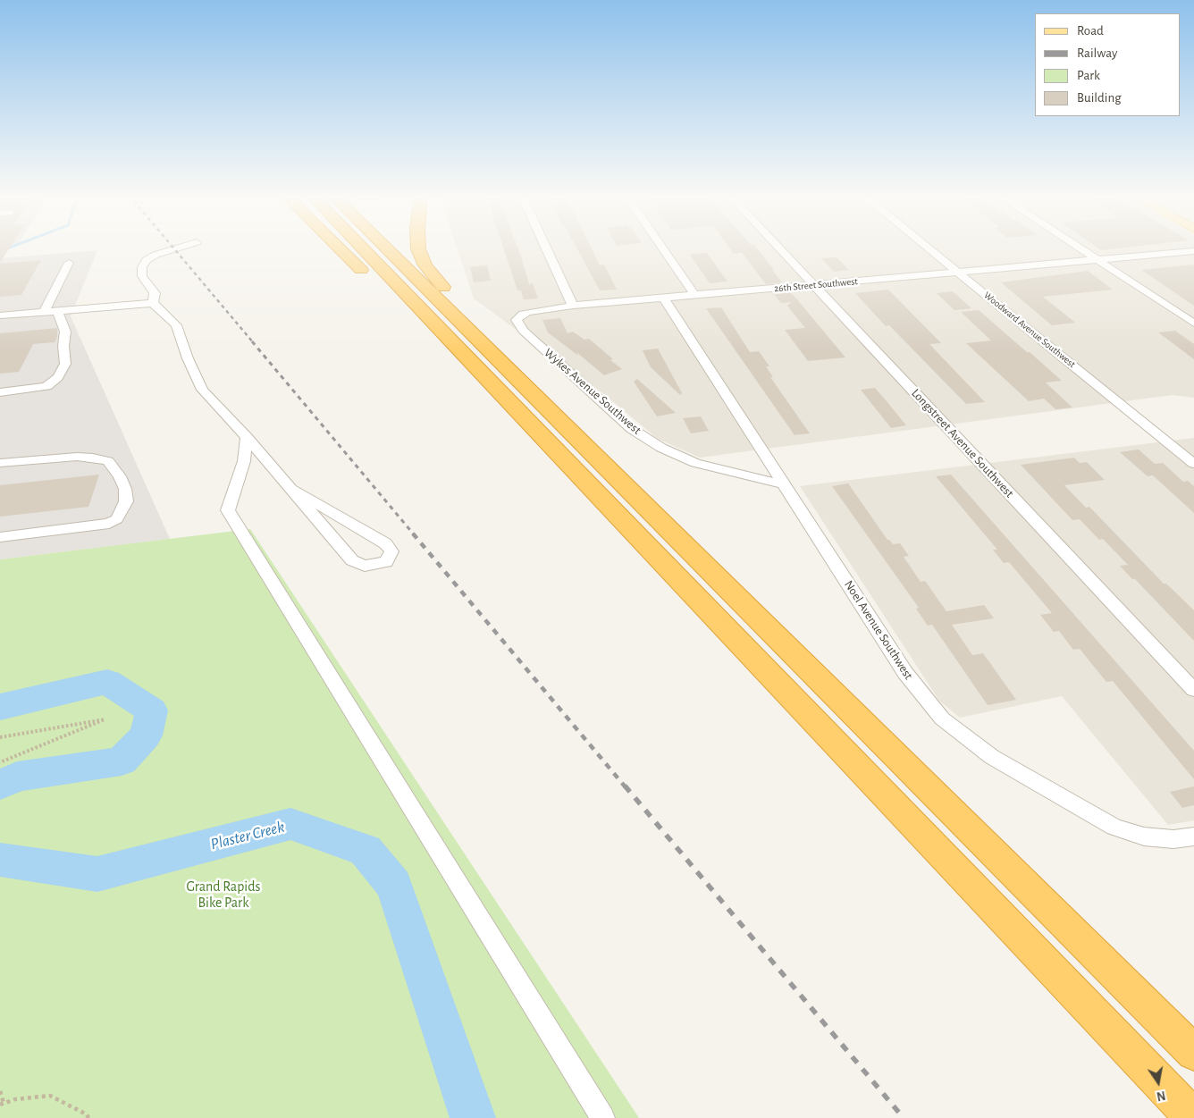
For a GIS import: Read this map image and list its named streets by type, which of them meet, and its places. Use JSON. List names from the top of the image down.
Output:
{
  "streets": {
    "street": [
      "26th Street Southwest",
      "Woodward Avenue Southwest",
      "Wykes Avenue Southwest",
      "Longstreet Avenue Southwest",
      "Noel Avenue Southwest"
    ]
  },
  "crossings": [
    ["26th Street Southwest", "Woodward Avenue Southwest"],
    ["26th Street Southwest", "Wykes Avenue Southwest"],
    ["26th Street Southwest", "Longstreet Avenue Southwest"],
    ["26th Street Southwest", "Noel Avenue Southwest"],
    ["Wykes Avenue Southwest", "Noel Avenue Southwest"]
  ],
  "water": ["Plaster Creek"],
  "parks": ["Grand Rapids Bike Park"],
  "legend": [
    "Road",
    "Railway",
    "Park",
    "Building"
  ],
  "north": "bottom"
}
